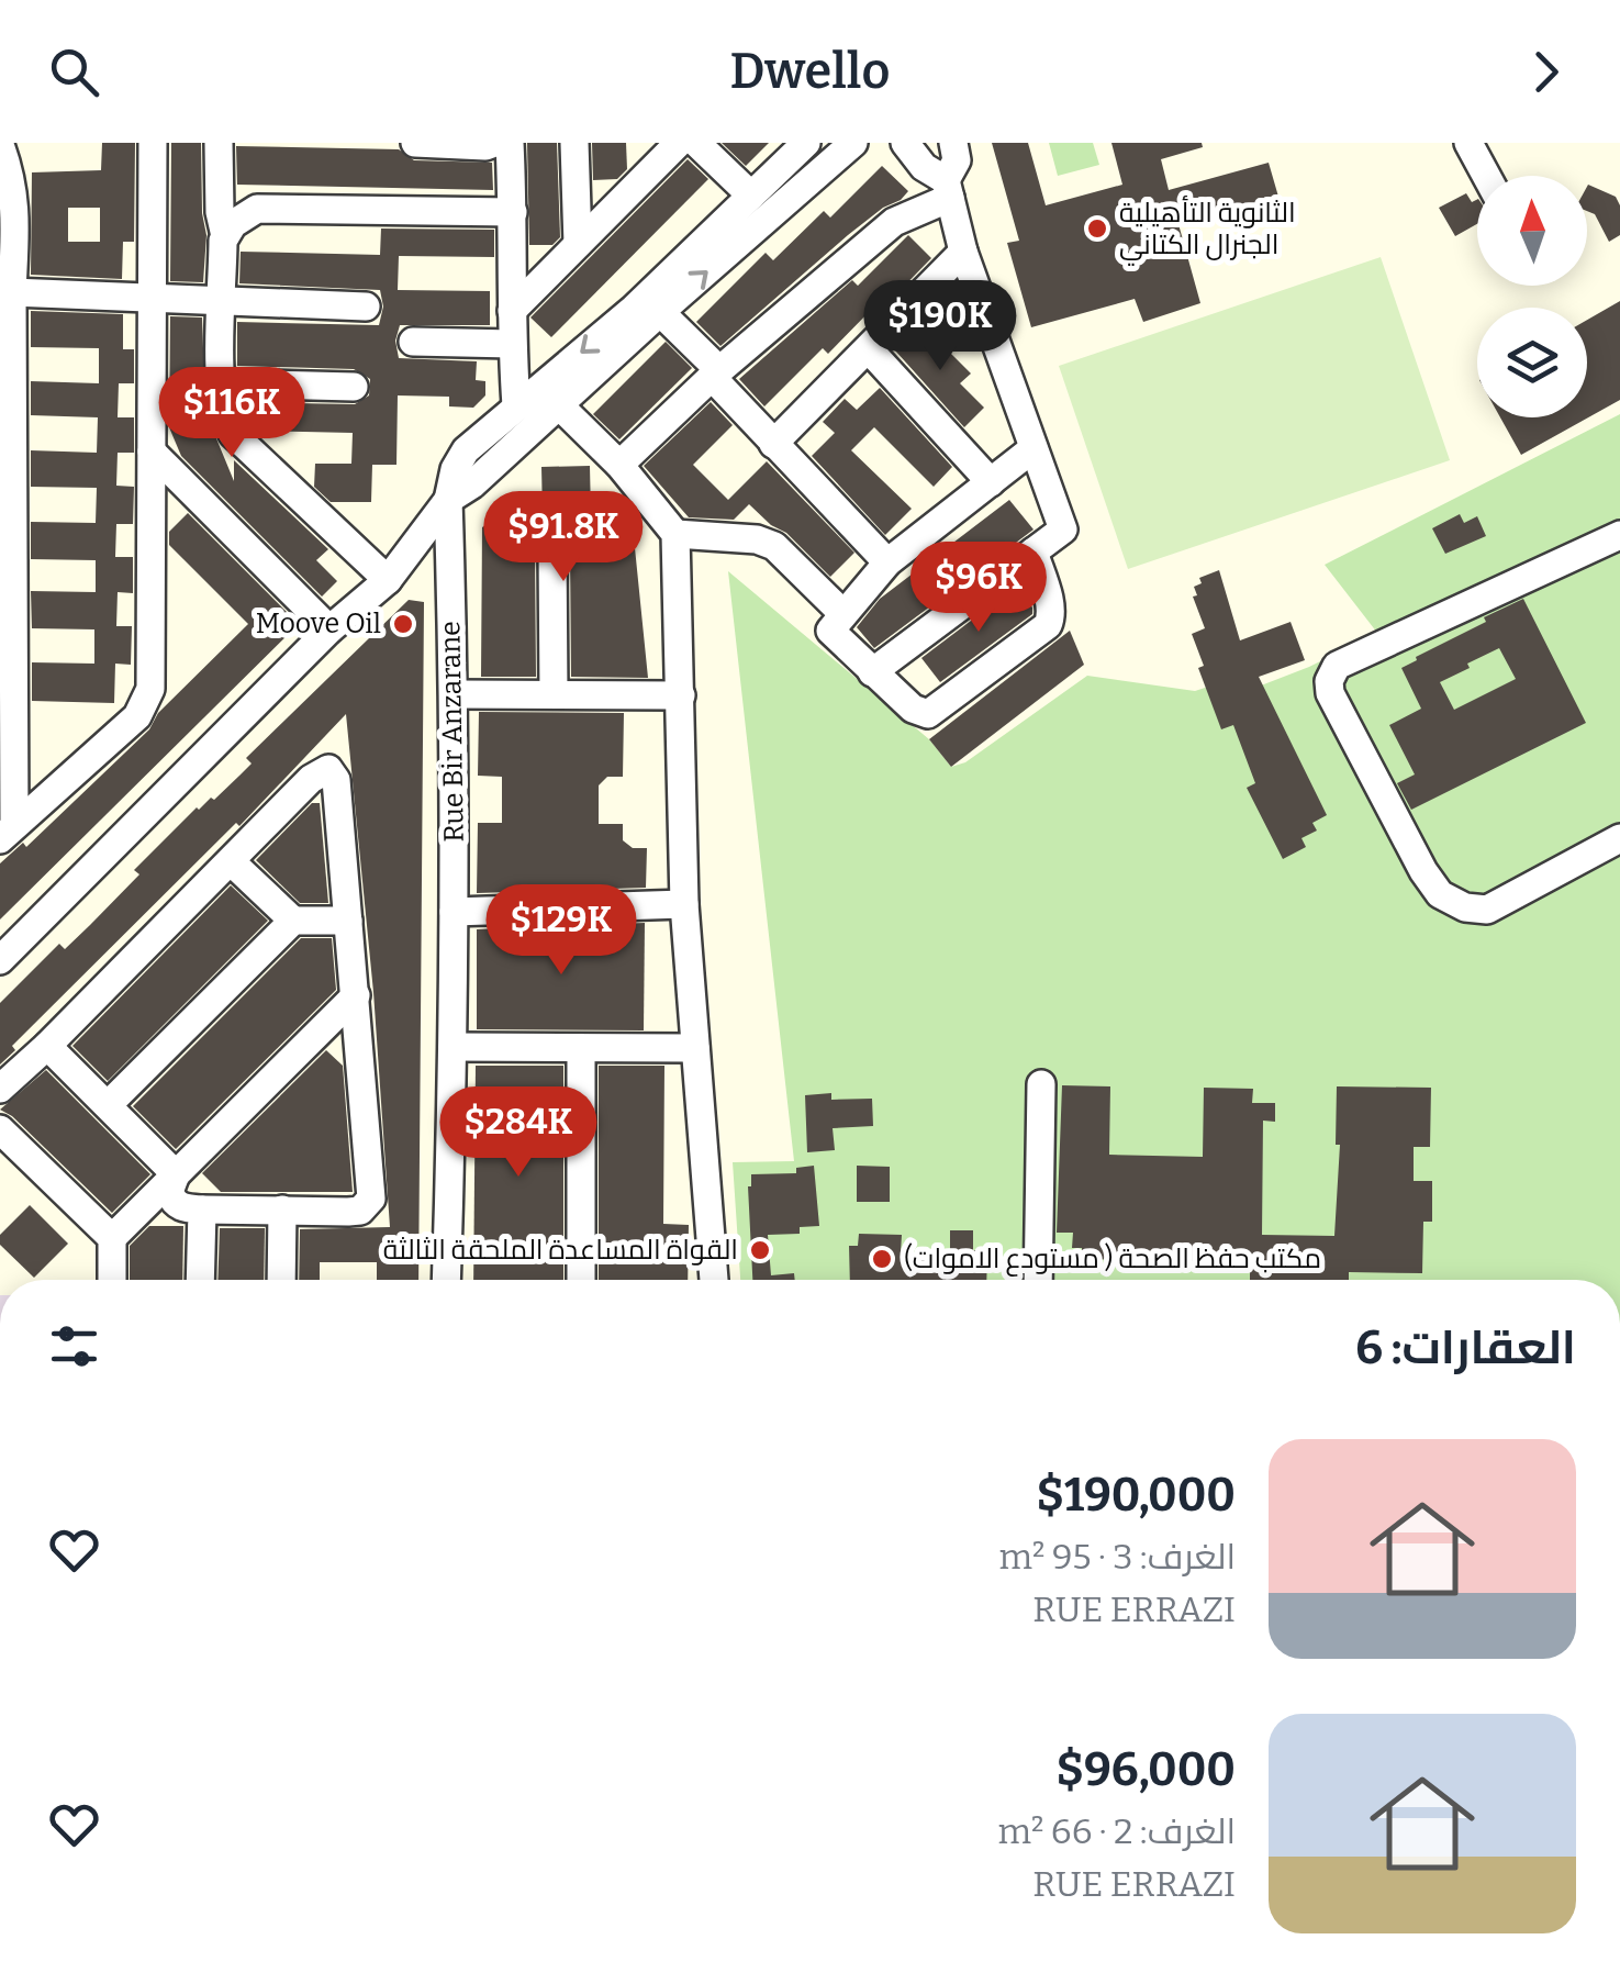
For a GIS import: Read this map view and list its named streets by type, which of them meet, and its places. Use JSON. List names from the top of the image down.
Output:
{
  "streets": {
    "street": ["Rue Bir Anzarane"]
  },
  "places": [
    "الثانوية التأهيلية الجنرال الكتاني",
    "Moove Oil",
    "القواة المساعدة الملحقة الثالثة",
    "مكتب حفظ الصحة ( مستودع الاموات)"
  ],
  "north": "top",
  "page": {
    "header": "Dwello",
    "price": [
      "$190K",
      "$116K",
      "$91.8K",
      "$96K",
      "$129K",
      "$284K"
    ],
    "heading": "العقارات: 6",
    "list": [
      {
        "name": "$190,000",
        "note": "الغرف: 3 · 95 m² · RUE ERRAZI"
      },
      {
        "name": "$96,000",
        "note": "الغرف: 2 · 66 m² · RUE ERRAZI"
      }
    ]
  }
}
